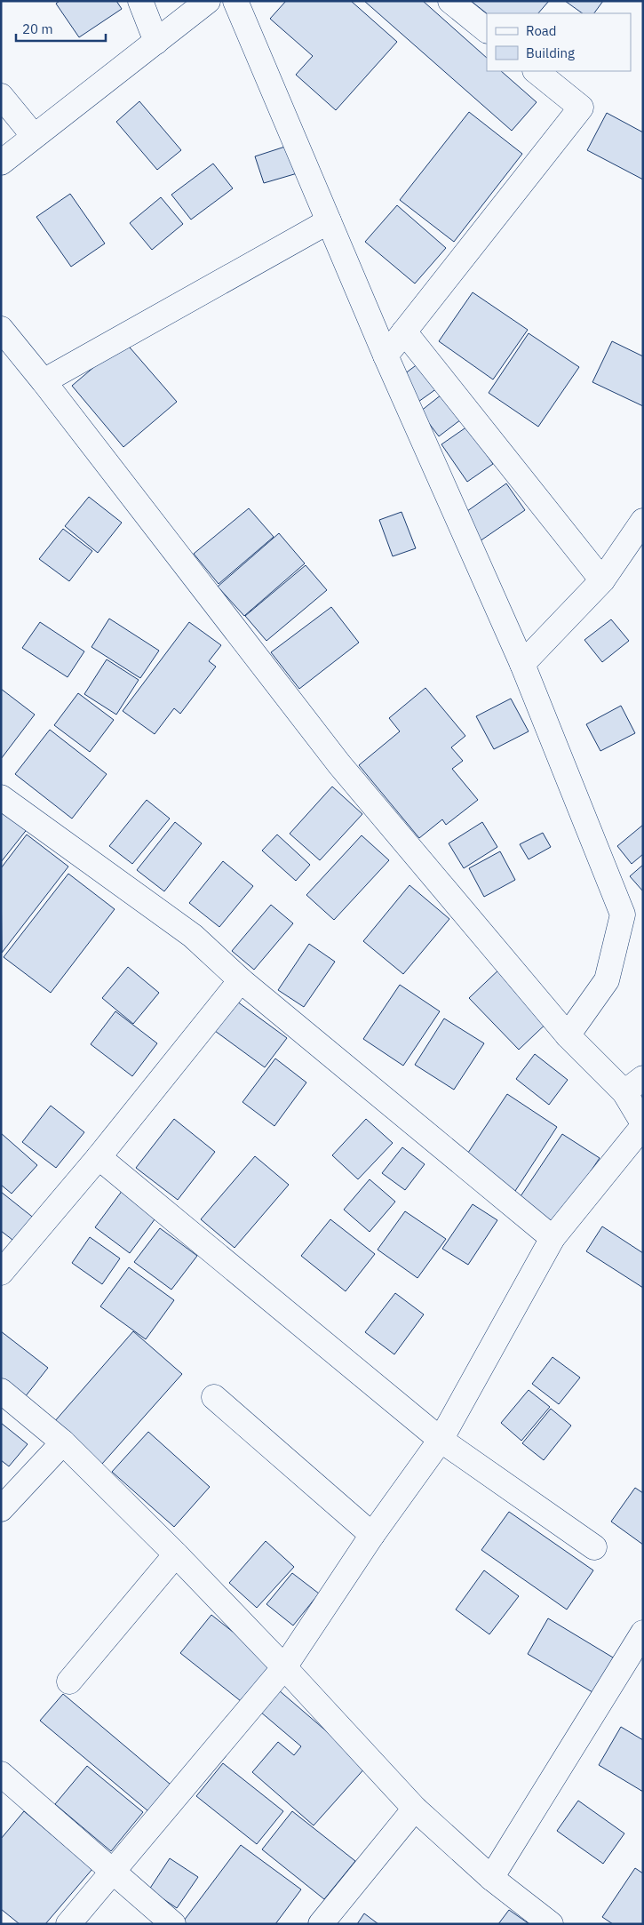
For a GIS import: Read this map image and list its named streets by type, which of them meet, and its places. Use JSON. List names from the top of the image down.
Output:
{
  "legend": ["Road", "Building"],
  "scale_bar": "20 m"
}
